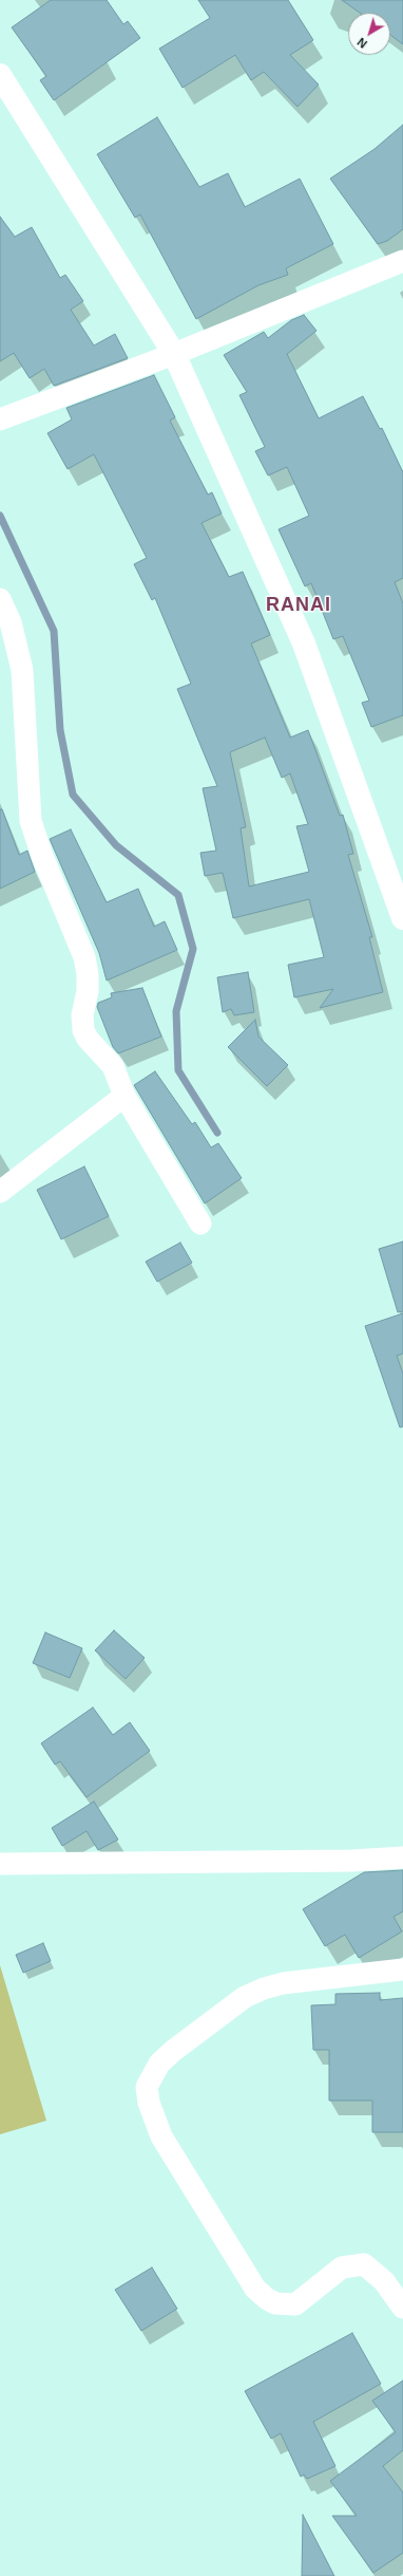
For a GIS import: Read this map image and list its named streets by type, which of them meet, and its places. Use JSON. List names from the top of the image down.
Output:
{
  "districts": ["RANAI"],
  "north": "bottom left"
}
